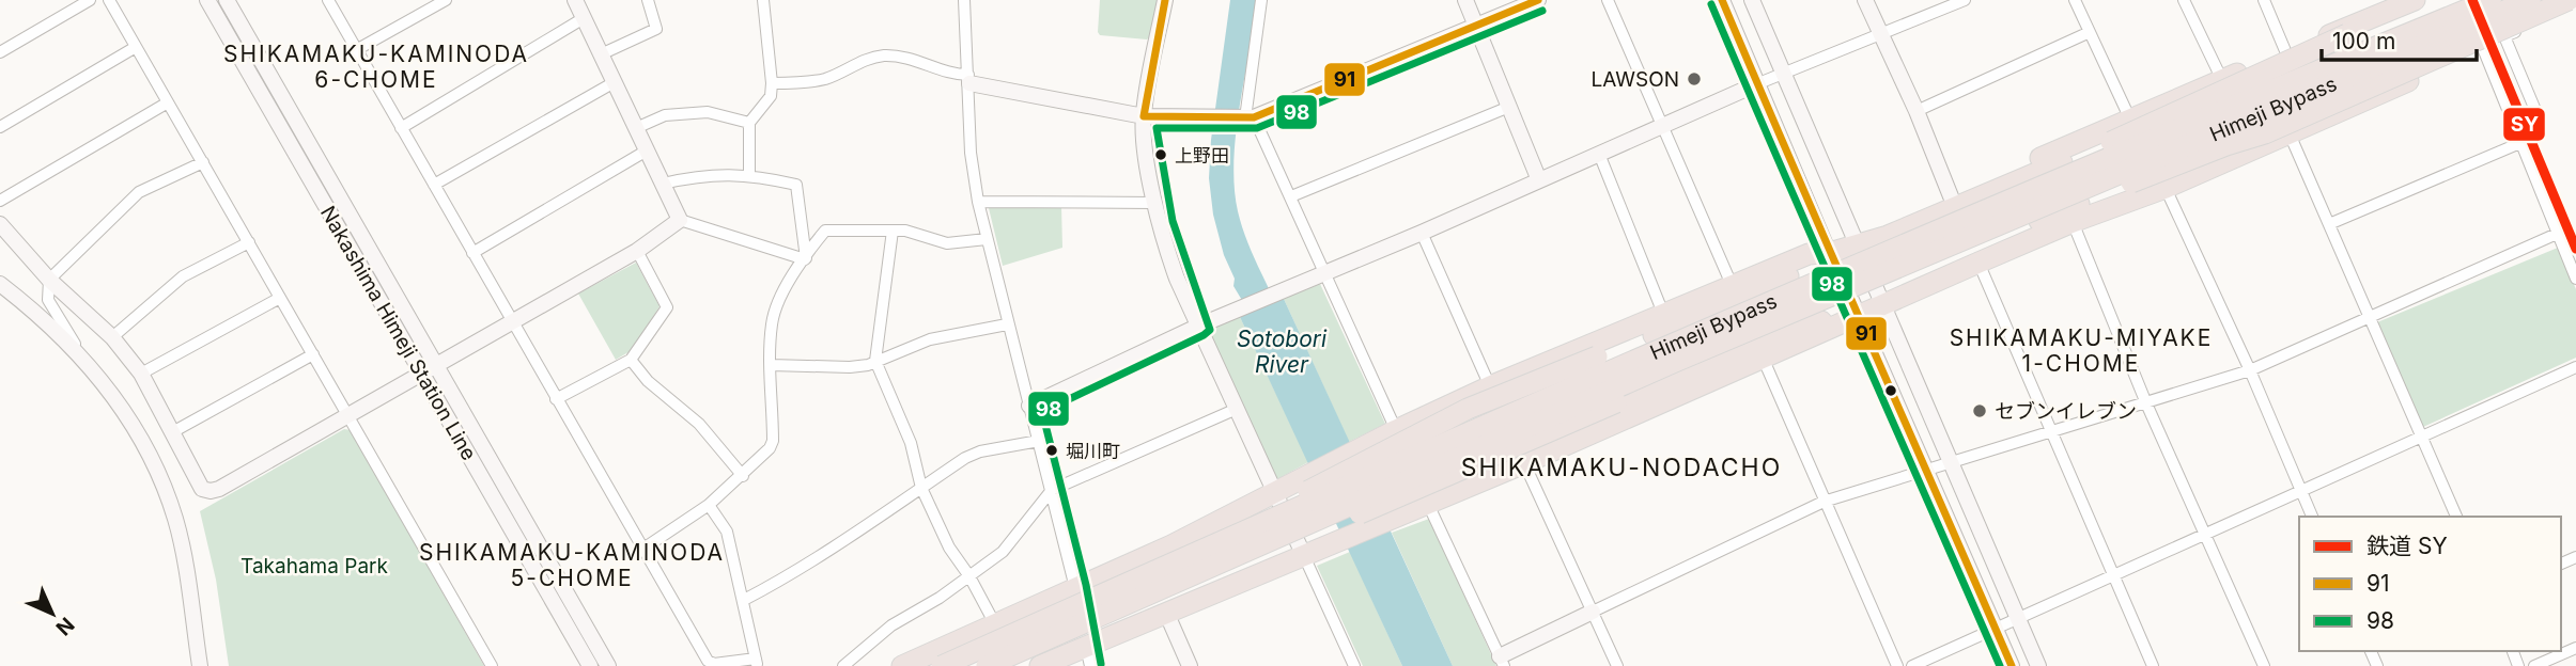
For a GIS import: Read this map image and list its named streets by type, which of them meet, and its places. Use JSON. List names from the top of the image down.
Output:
{
  "streets": {
    "highway": ["Himeji Bypass"],
    "street": ["Nakashima Himeji Station Line"]
  },
  "districts": [
    "SHIKAMAKU-KAMINODA 6-CHOME",
    "SHIKAMAKU-MIYAKE 1-CHOME",
    "SHIKAMAKU-NODACHO",
    "SHIKAMAKU-KAMINODA 5-CHOME"
  ],
  "water": ["Sotobori River"],
  "parks": ["Takahama Park"],
  "places": [
    "LAWSON",
    "上野田",
    "セブンイレブン",
    "堀川町"
  ],
  "lines": ["rail line SY", "transit line 91", "transit line 98"],
  "legend": ["鉄道 SY", "91", "98"],
  "scale_bar": "100 m",
  "north": "bottom right"
}
